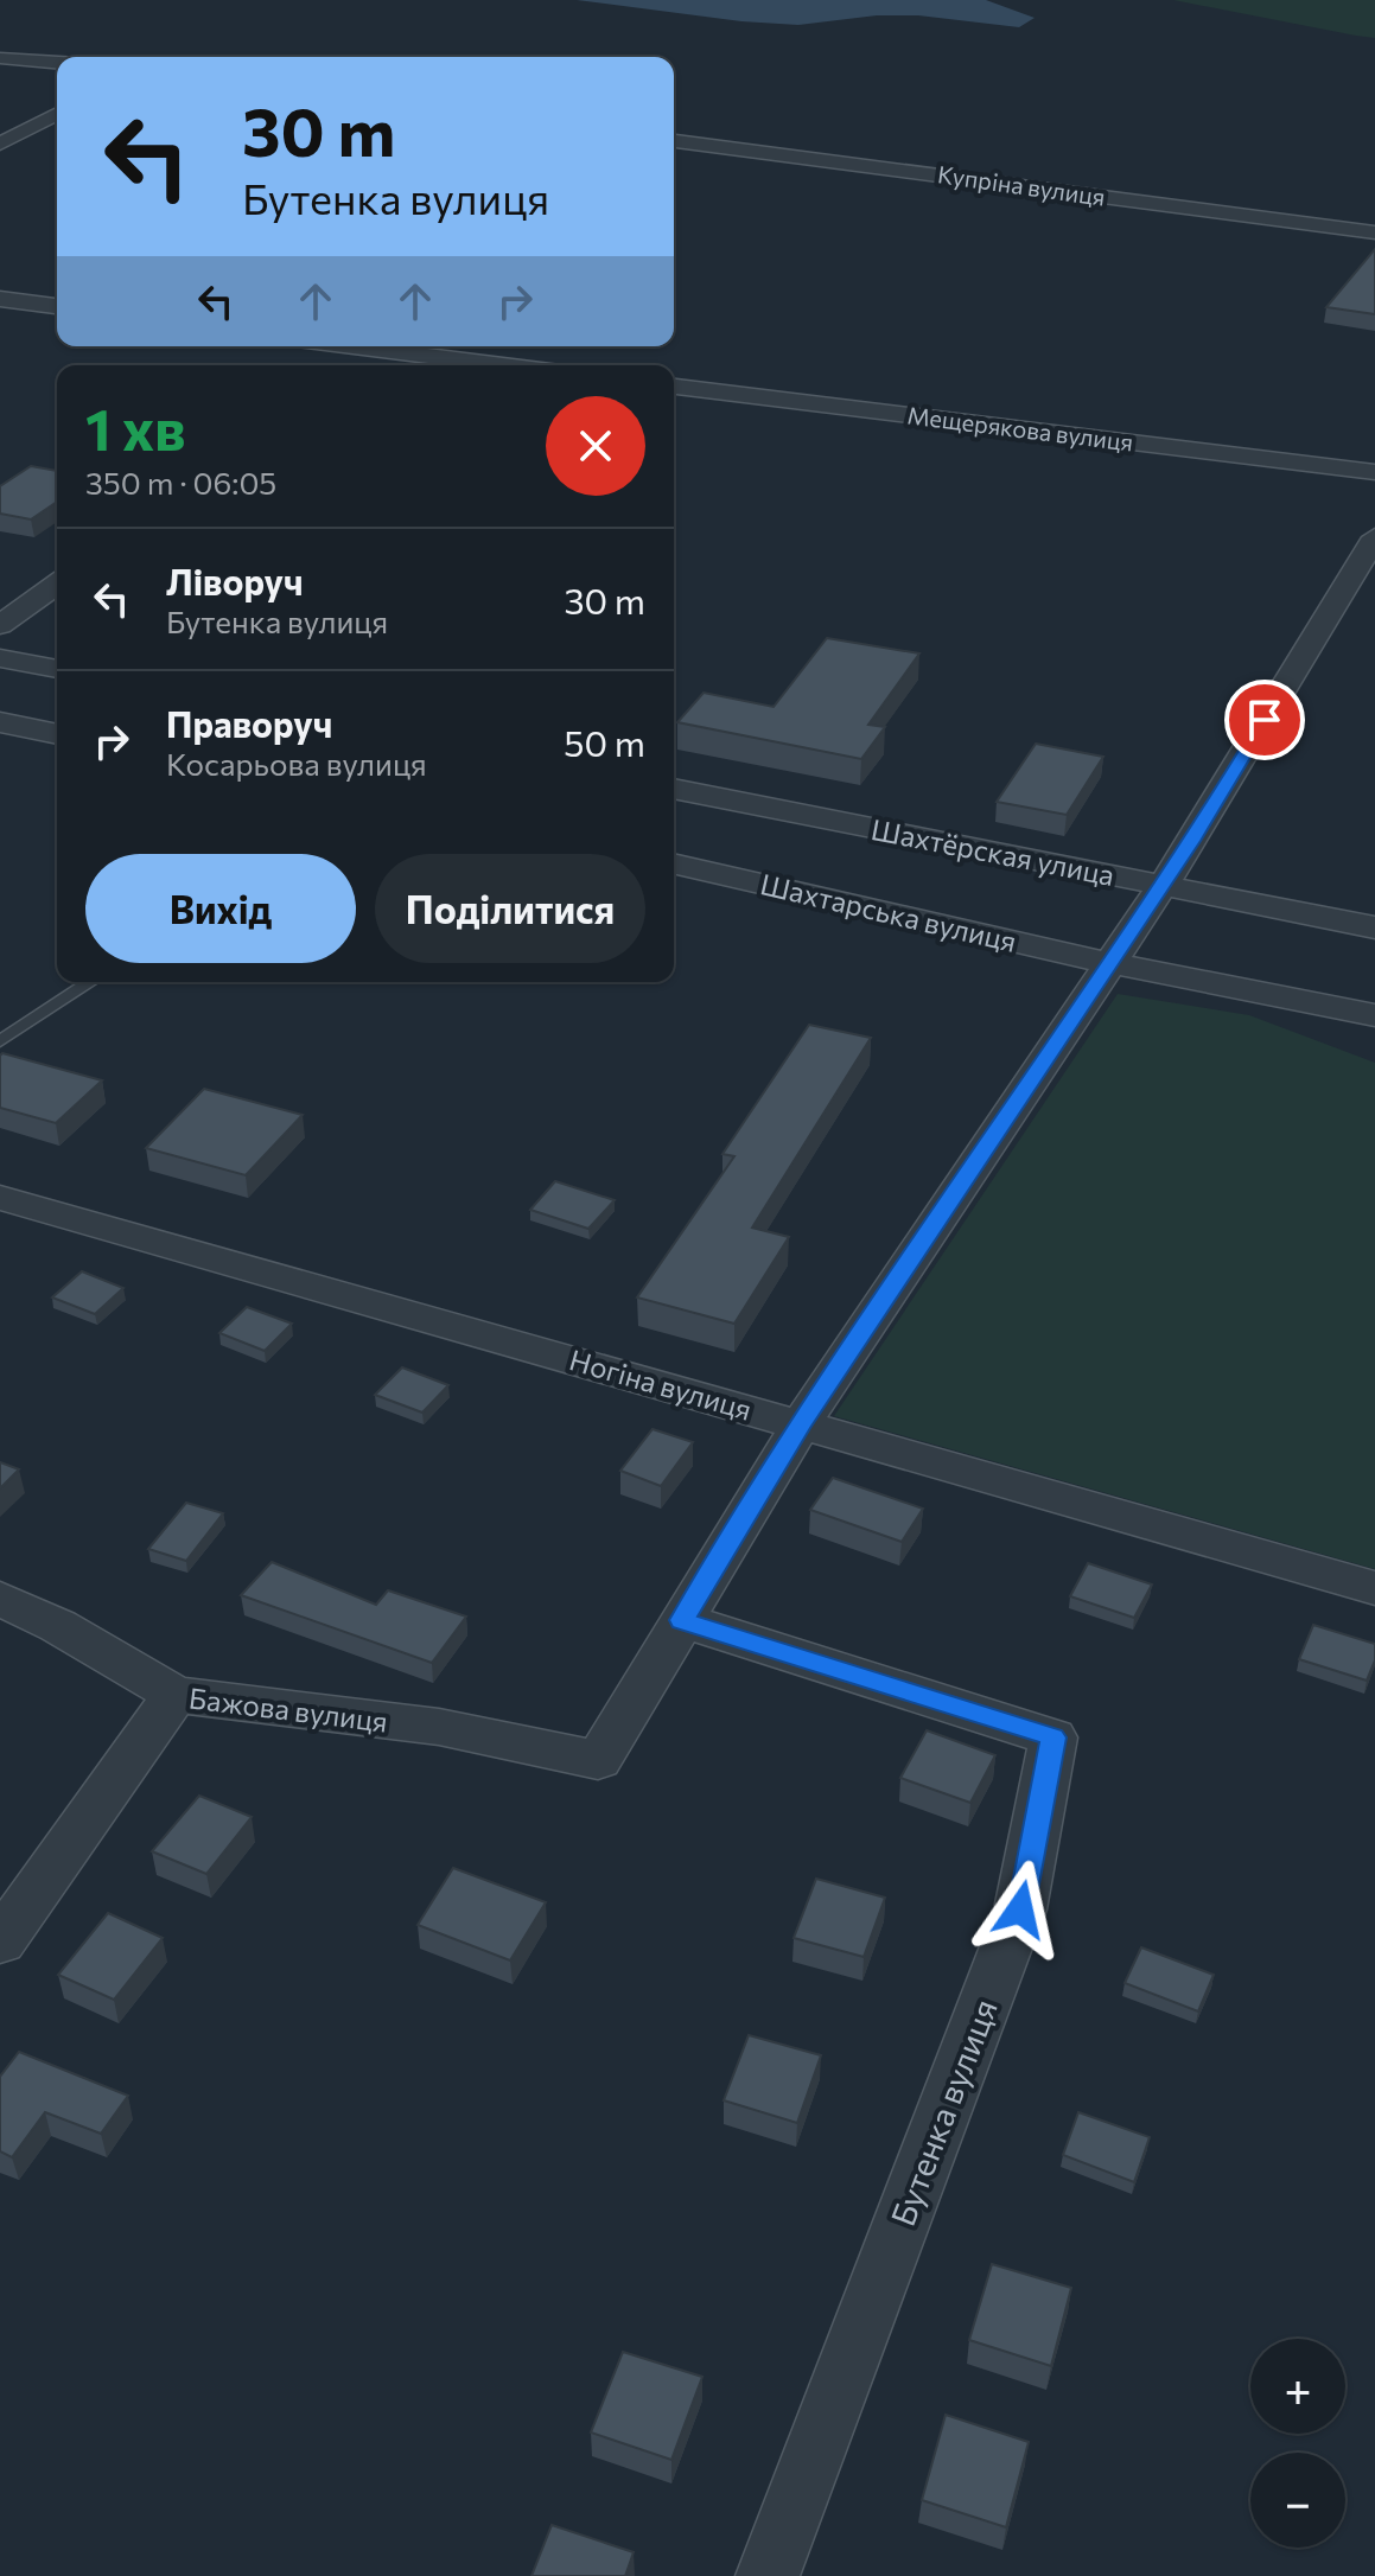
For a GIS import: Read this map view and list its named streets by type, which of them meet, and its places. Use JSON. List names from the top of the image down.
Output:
{
  "streets": {
    "street": [
      "Купріна вулиця",
      "Мещерякова вулиця",
      "Шахтёрская улица",
      "Шахтарська вулиця",
      "Ногіна вулиця",
      "Бажова вулиця",
      "Бутенка вулиця"
    ]
  },
  "crossings": [
    ["Бажова вулиця", "Бутенка вулиця"]
  ],
  "page": {
    "turn": ["30 m", "Бутенка вулиця"],
    "heading": ["1 хв", "350 m · 06:05"],
    "list": [
      {
        "name": "Ліворуч",
        "note": "Бутенка вулиця",
        "value": "30 m"
      },
      {
        "name": "Праворуч",
        "note": "Косарьова вулиця",
        "value": "50 m"
      }
    ],
    "buttons": ["Вихід", "Поділитися"],
    "map_buttons": ["+", "−"]
  }
}
